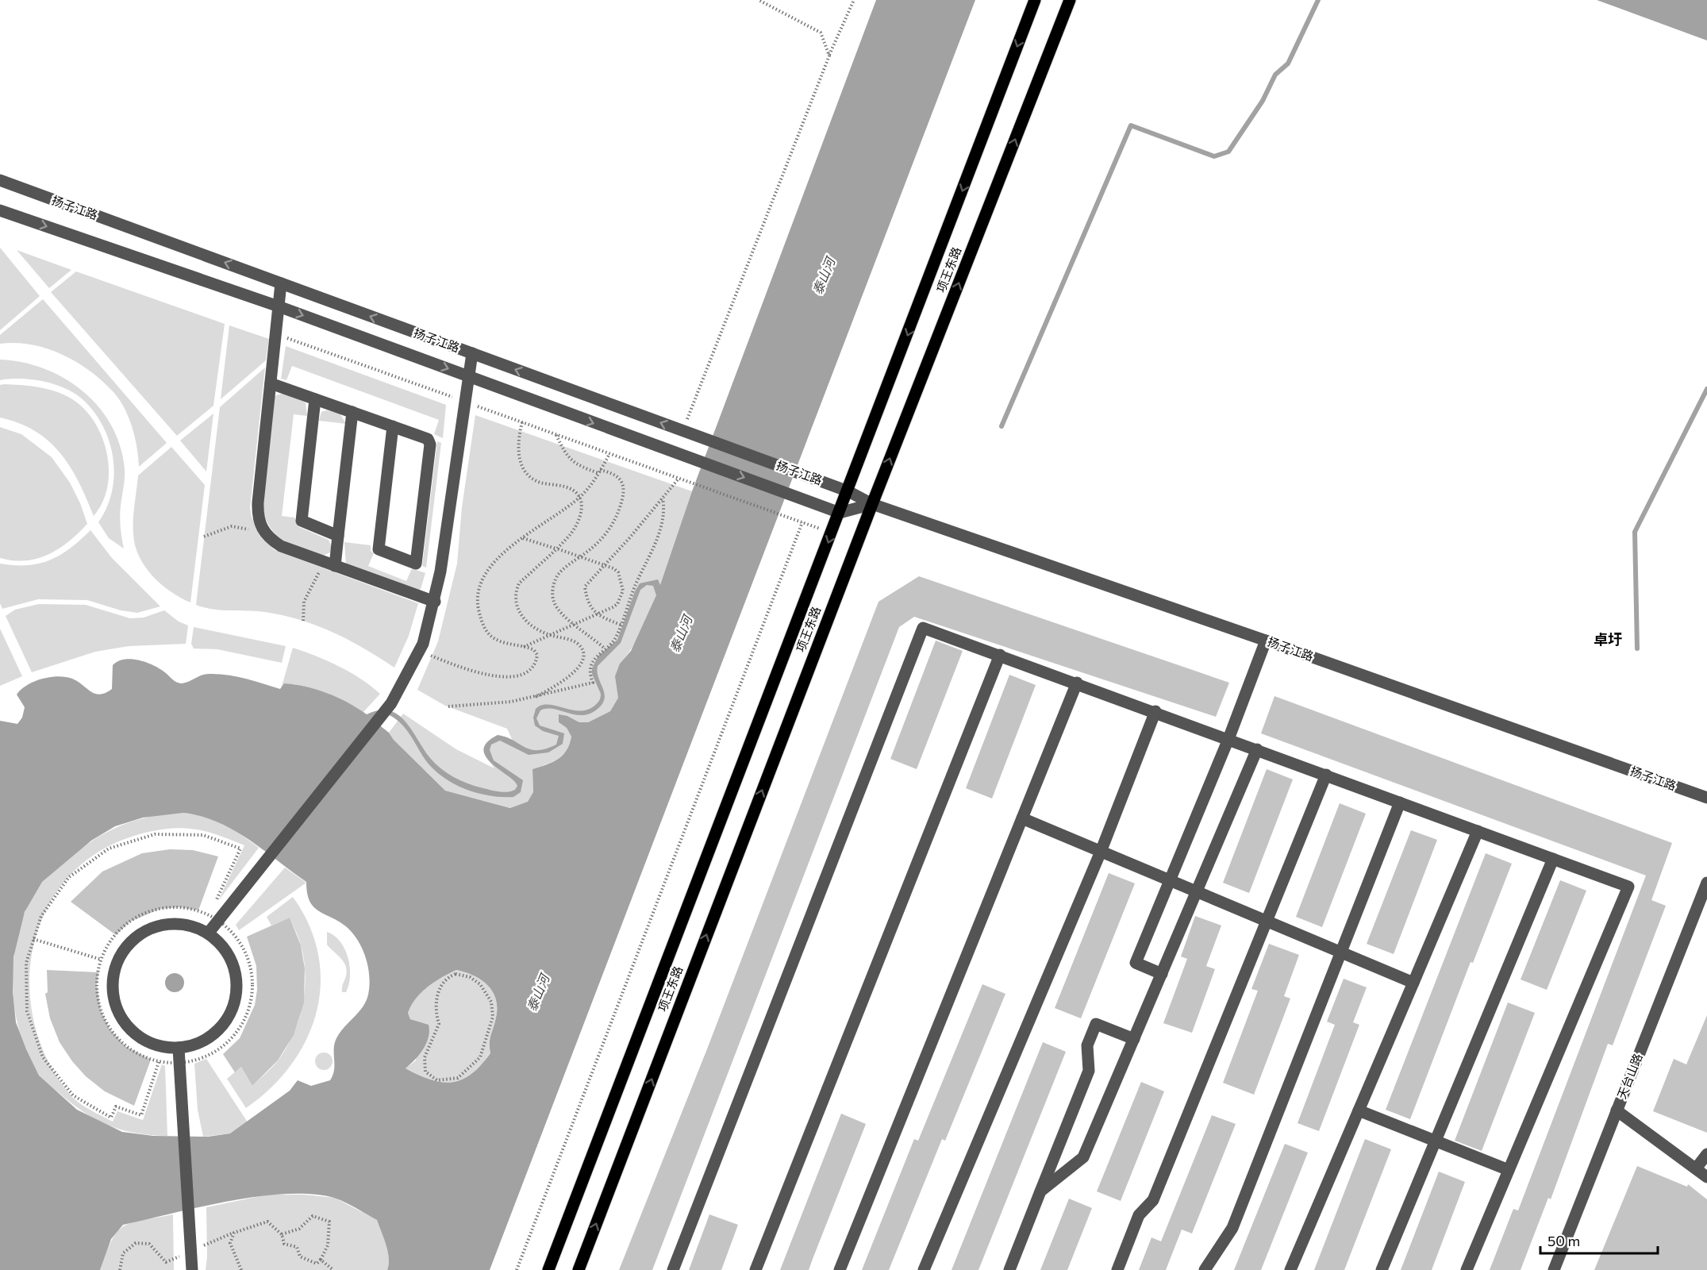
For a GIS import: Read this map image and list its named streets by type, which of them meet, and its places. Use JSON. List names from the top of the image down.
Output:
{
  "streets": {
    "main road": ["项王东路"],
    "street": ["扬子江路", "天台山路"]
  },
  "crossings": [
    ["扬子江路", "项王东路"]
  ],
  "districts": ["卓圩"],
  "water": ["泰山河"],
  "scale_bar": "50 m"
}
